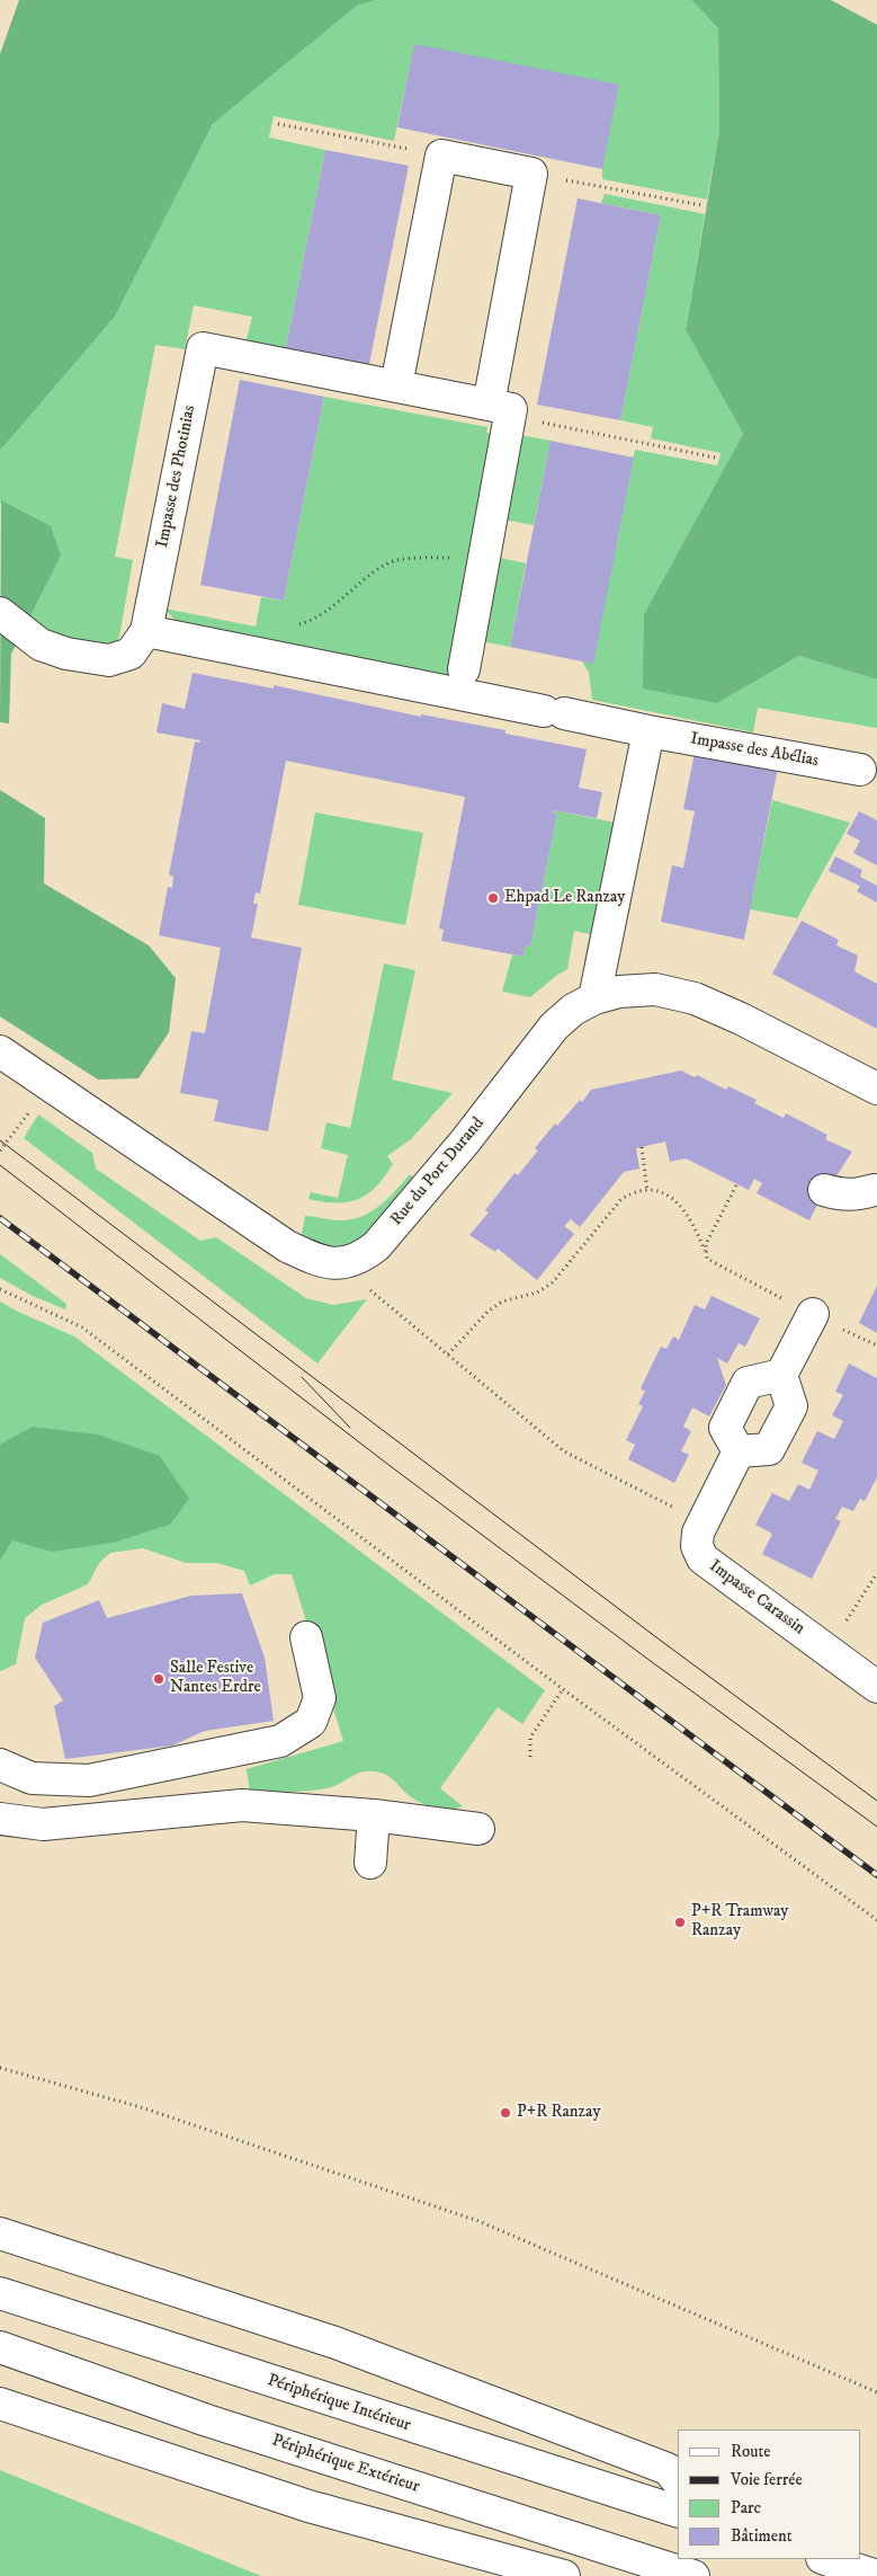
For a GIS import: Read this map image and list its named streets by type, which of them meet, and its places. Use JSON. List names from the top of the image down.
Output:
{
  "streets": {
    "main road": [
      "Impasse des Photinias",
      "Impasse des Abélias",
      "Rue du Port Durand",
      "Impasse Carassin",
      "Périphérique Intérieur",
      "Périphérique Extérieur"
    ]
  },
  "crossings": [
    ["Impasse des Photinias", "Impasse des Abélias"]
  ],
  "places": [
    "Ehpad Le Ranzay",
    "Salle Festive Nantes Erdre",
    "P+R Tramway Ranzay",
    "P+R Ranzay"
  ],
  "legend": [
    "Route",
    "Voie ferrée",
    "Parc",
    "Bâtiment"
  ]
}
